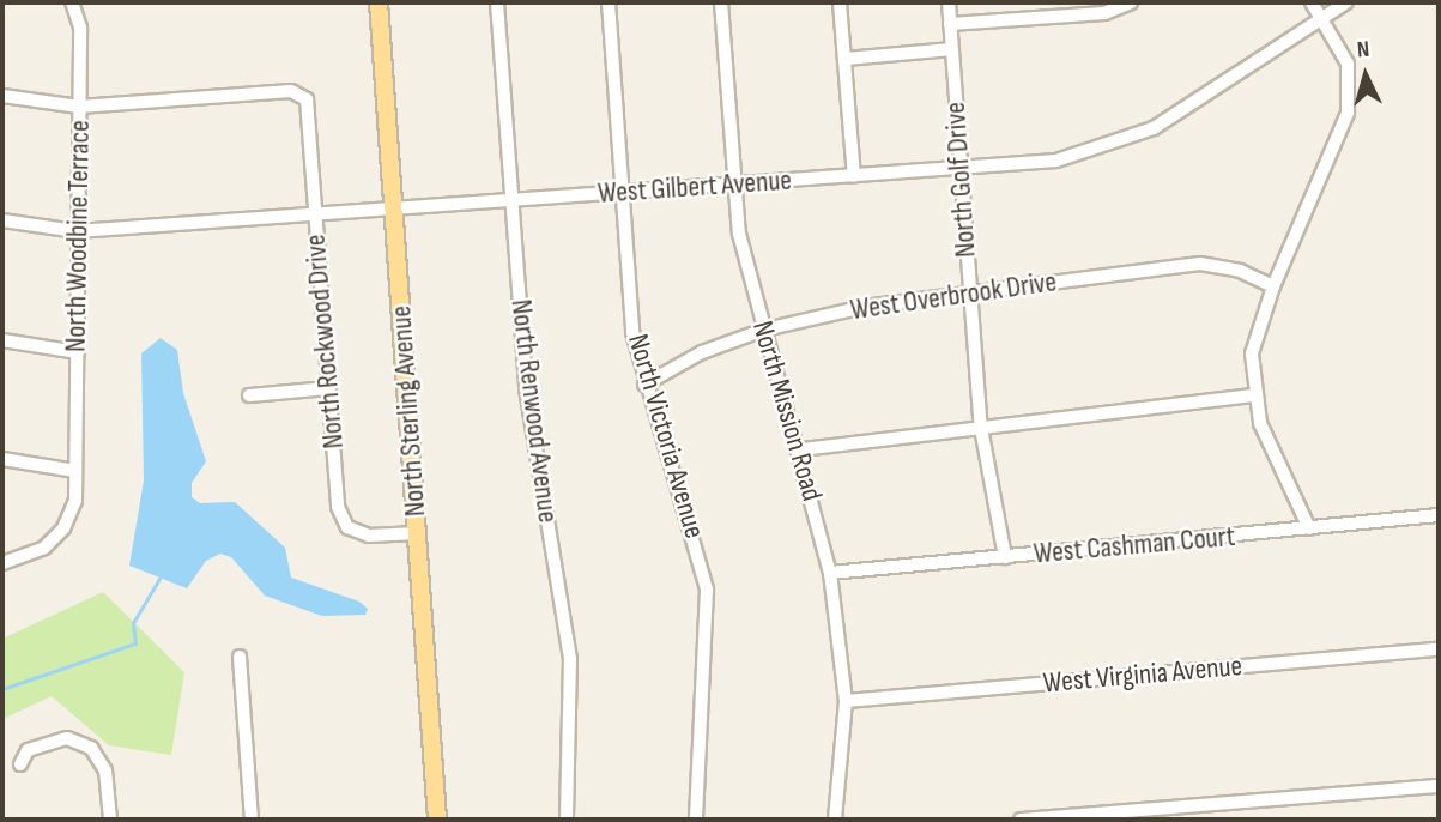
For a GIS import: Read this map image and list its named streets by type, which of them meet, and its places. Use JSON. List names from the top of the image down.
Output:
{
  "streets": {
    "main road": ["North Sterling Avenue"],
    "street": [
      "North Golf Drive",
      "West Gilbert Avenue",
      "North Woodbine Terrace",
      "West Overbrook Drive",
      "North Rockwood Drive",
      "North Renwood Avenue",
      "North Mission Road",
      "North Victoria Avenue",
      "West Cashman Court",
      "West Virginia Avenue"
    ]
  },
  "crossings": [
    ["North Golf Drive", "West Gilbert Avenue"],
    ["North Golf Drive", "West Overbrook Drive"],
    ["North Golf Drive", "West Cashman Court"],
    ["West Gilbert Avenue", "North Woodbine Terrace"],
    ["West Gilbert Avenue", "North Rockwood Drive"],
    ["West Gilbert Avenue", "North Sterling Avenue"],
    ["West Gilbert Avenue", "North Renwood Avenue"],
    ["West Gilbert Avenue", "North Mission Road"],
    ["West Gilbert Avenue", "North Victoria Avenue"],
    ["North Woodbine Terrace", "North Rockwood Drive"],
    ["West Overbrook Drive", "North Mission Road"],
    ["West Overbrook Drive", "North Victoria Avenue"],
    ["North Rockwood Drive", "North Sterling Avenue"],
    ["North Mission Road", "West Cashman Court"],
    ["North Mission Road", "West Virginia Avenue"]
  ],
  "north": "top"
}
